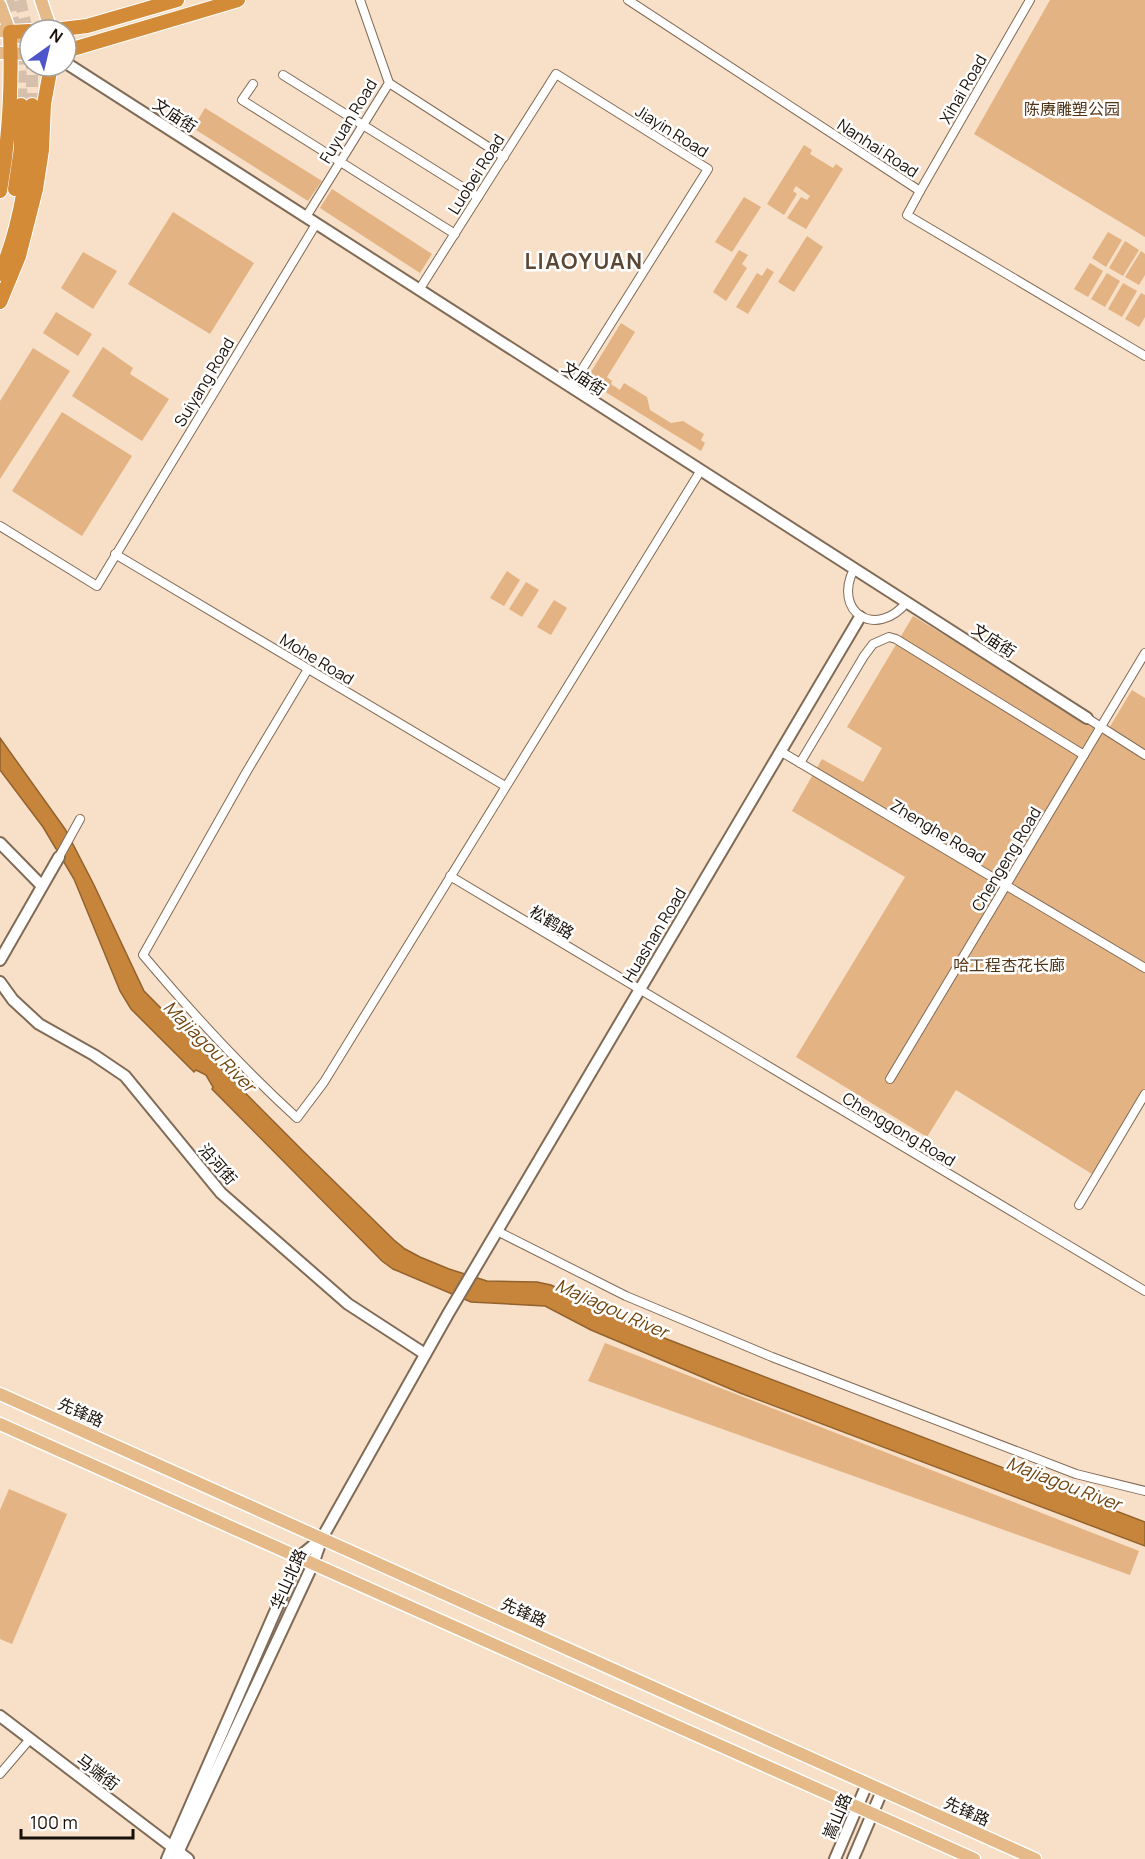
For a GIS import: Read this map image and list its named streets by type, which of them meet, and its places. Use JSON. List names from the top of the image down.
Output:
{
  "streets": {
    "main road": [
      "文庙街",
      "Huashan Road",
      "沿河街",
      "先锋路",
      "华山北路",
      "马端街",
      "嵩山路"
    ],
    "street": [
      "Xihai Road",
      "Fuyuan Road",
      "Jiayin Road",
      "Nanhai Road",
      "Luobei Road",
      "Suiyang Road",
      "Mohe Road",
      "Zhenghe Road",
      "Chengeng Road",
      "松鹤路",
      "Chenggong Road"
    ]
  },
  "crossings": [
    ["Xihai Road", "Nanhai Road"],
    ["文庙街", "Fuyuan Road"],
    ["文庙街", "Jiayin Road"],
    ["文庙街", "Luobei Road"],
    ["文庙街", "Suiyang Road"],
    ["Jiayin Road", "Luobei Road"],
    ["Suiyang Road", "Mohe Road"],
    ["Zhenghe Road", "Chengeng Road"],
    ["Zhenghe Road", "Huashan Road"],
    ["松鹤路", "Huashan Road"],
    ["松鹤路", "Chenggong Road"],
    ["Huashan Road", "Chenggong Road"],
    ["Huashan Road", "沿河街"],
    ["Huashan Road", "先锋路"],
    ["Huashan Road", "华山北路"],
    ["先锋路", "华山北路"],
    ["先锋路", "嵩山路"],
    ["华山北路", "马端街"]
  ],
  "districts": ["LIAOYUAN"],
  "water": ["Majiagou River"],
  "parks": ["陈赓雕塑公园", "哈工程杏花长廊"],
  "scale_bar": "100 m",
  "north": "top right"
}
